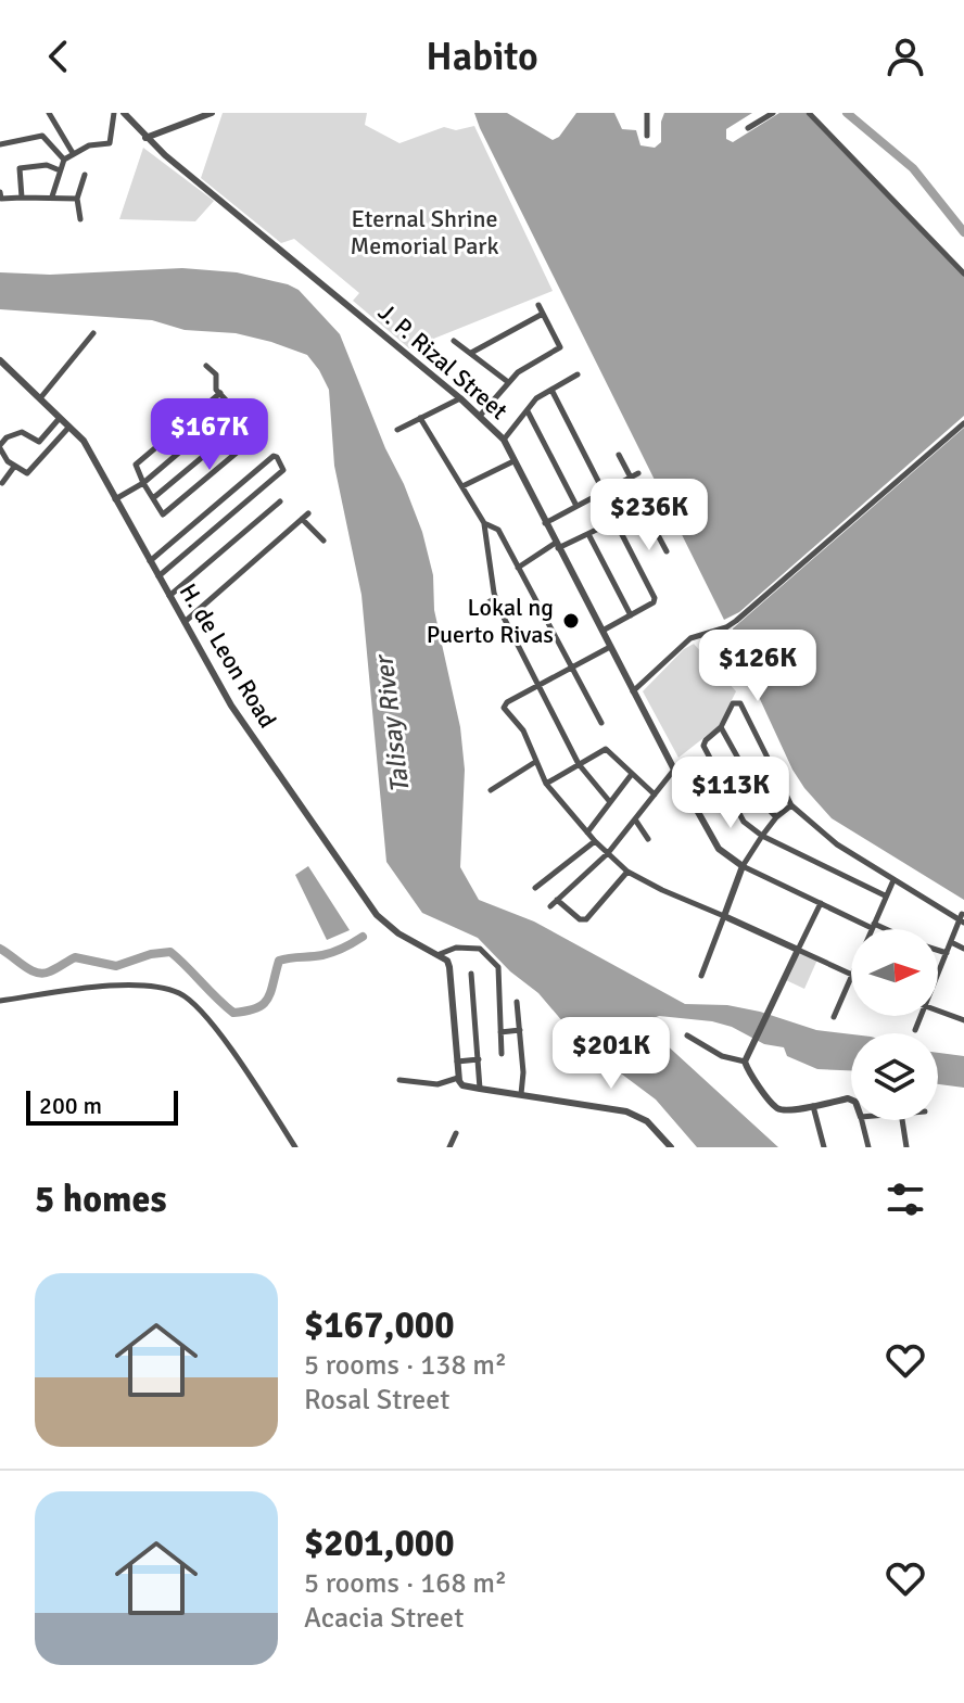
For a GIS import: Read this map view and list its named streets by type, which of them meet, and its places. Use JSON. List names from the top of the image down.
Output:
{
  "streets": {
    "street": ["J. P. Rizal Street", "H. de Leon Road"]
  },
  "water": ["Talisay River"],
  "parks": ["Eternal Shrine Memorial Park"],
  "places": ["Lokal ng Puerto Rivas"],
  "scale_bar": "200 m",
  "north": "right",
  "page": {
    "header": "Habito",
    "price": [
      "$167K",
      "$236K",
      "$126K",
      "$113K",
      "$201K"
    ],
    "scale": "200 m",
    "heading": "5 homes",
    "list": [
      {
        "name": "$167,000",
        "note": "5 rooms · 138 m² · Rosal Street"
      },
      {
        "name": "$201,000",
        "note": "5 rooms · 168 m² · Acacia Street"
      }
    ]
  }
}
